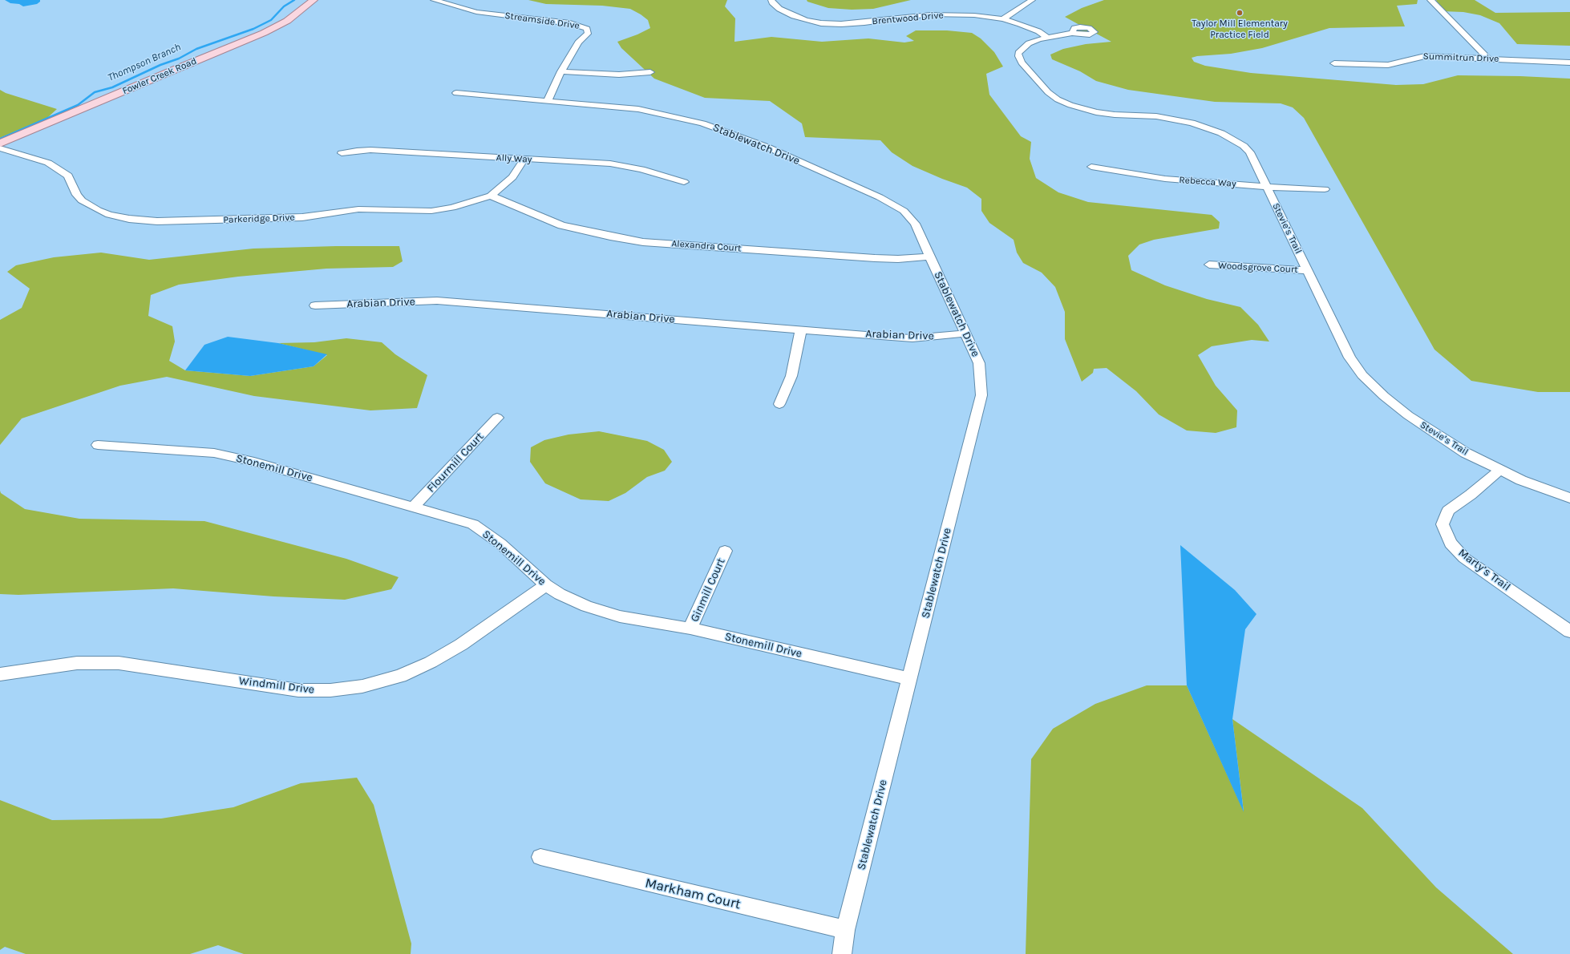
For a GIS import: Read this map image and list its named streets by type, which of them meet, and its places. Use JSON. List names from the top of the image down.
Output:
{
  "streets": {
    "main road": ["Fowler Creek Road"],
    "street": [
      "Brentwood Drive",
      "Streamside Drive",
      "Summitrun Drive",
      "Stablewatch Drive",
      "Ally Way",
      "Rebecca Way",
      "Parkeridge Drive",
      "Stevie’s Trail",
      "Alexandra Court",
      "Woodsgrove Court",
      "Arabian Drive",
      "Flourmill Court",
      "Stonemill Drive",
      "Marty’s Trail",
      "Ginmill Court",
      "Windmill Drive",
      "Markham Court"
    ]
  },
  "crossings": [
    ["Brentwood Drive", "Stevie’s Trail"],
    ["Streamside Drive", "Stablewatch Drive"],
    ["Stablewatch Drive", "Alexandra Court"],
    ["Stablewatch Drive", "Arabian Drive"],
    ["Stablewatch Drive", "Stonemill Drive"],
    ["Stablewatch Drive", "Markham Court"],
    ["Ally Way", "Parkeridge Drive"],
    ["Rebecca Way", "Stevie’s Trail"],
    ["Parkeridge Drive", "Alexandra Court"],
    ["Stevie’s Trail", "Woodsgrove Court"],
    ["Stevie’s Trail", "Marty’s Trail"],
    ["Flourmill Court", "Stonemill Drive"],
    ["Stonemill Drive", "Ginmill Court"],
    ["Stonemill Drive", "Windmill Drive"]
  ],
  "water": ["Thompson Branch"],
  "places": ["Taylor Mill Elementary Practice Field"]
}
